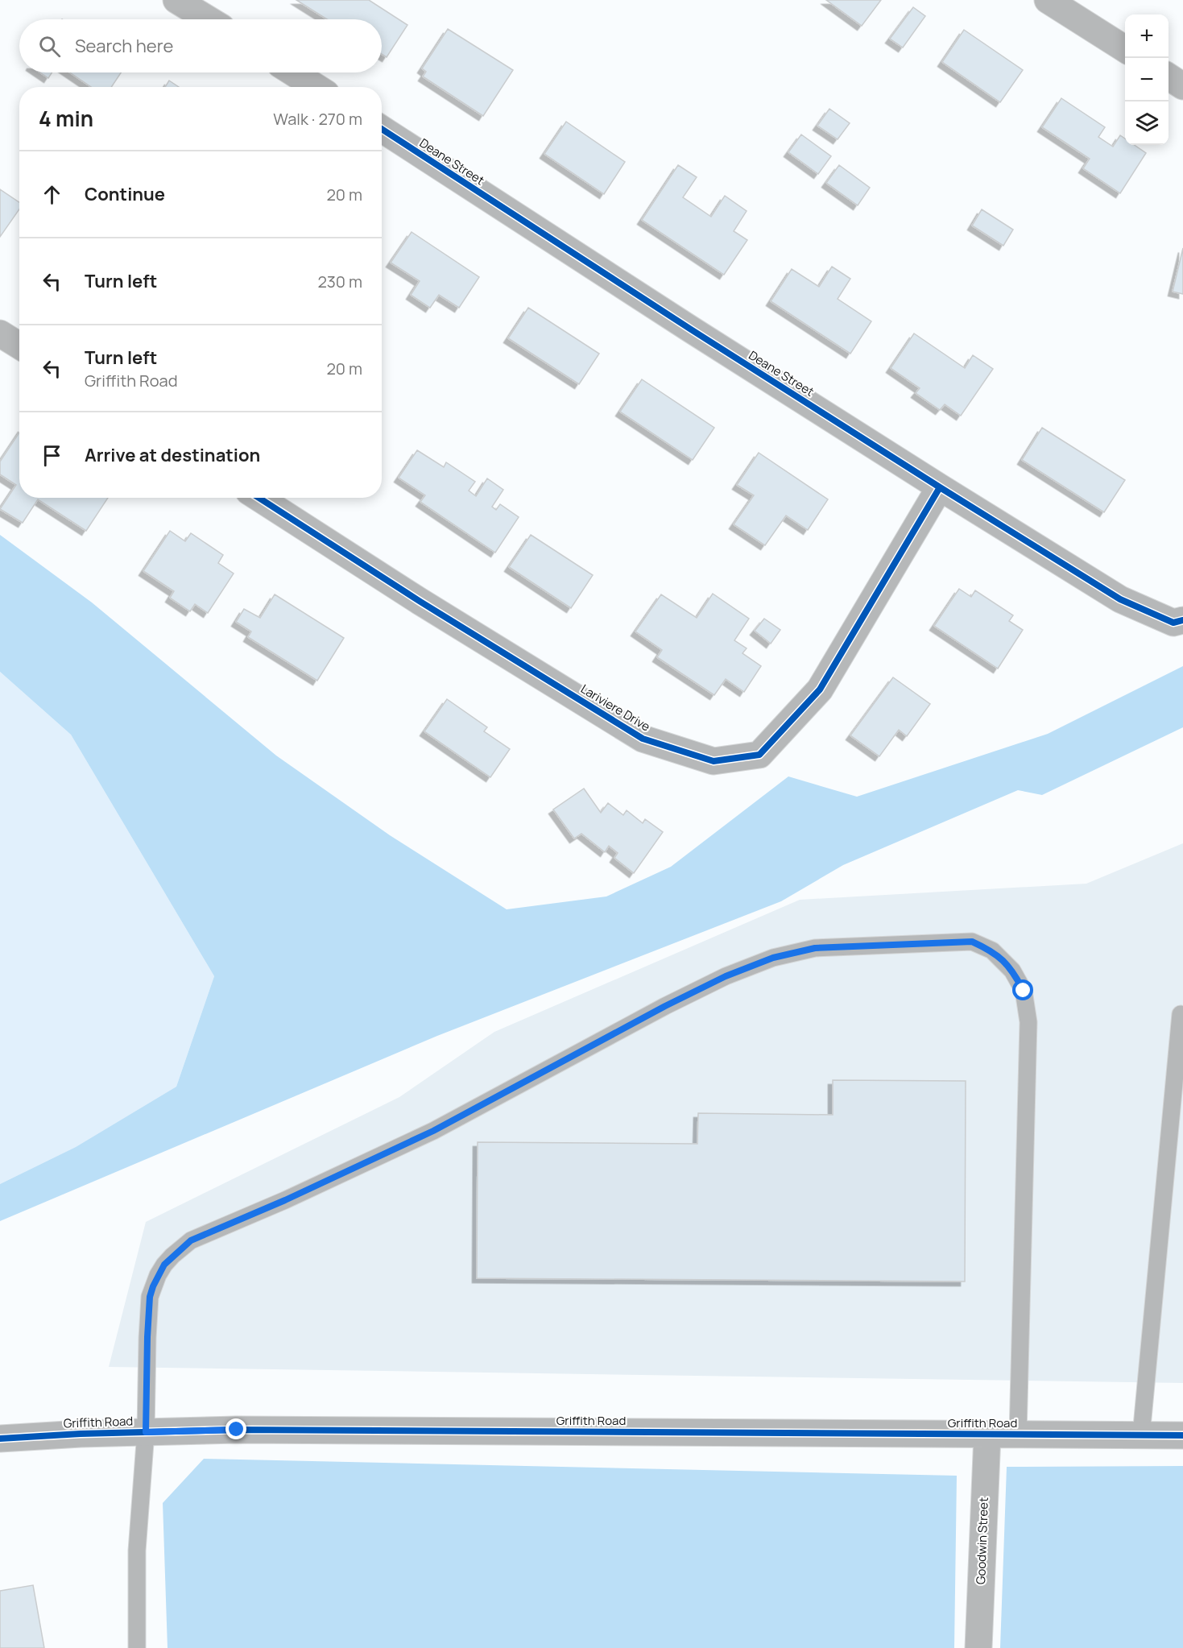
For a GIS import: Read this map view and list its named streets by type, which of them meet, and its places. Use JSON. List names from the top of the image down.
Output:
{
  "streets": {
    "street": [
      "Deane Street",
      "Lariviere Drive",
      "Griffith Road",
      "Goodwin Street"
    ]
  },
  "crossings": [
    ["Deane Street", "Lariviere Drive"],
    ["Griffith Road", "Goodwin Street"]
  ],
  "page": {
    "map_buttons": ["+", "−"],
    "search": "Search here",
    "heading": ["4 min", "Walk · 270 m"],
    "list": [
      ["Continue", "20 m"],
      ["Turn left", "230 m"],
      ["Turn left", "Griffith Road", "20 m"],
      "Arrive at destination"
    ]
  }
}
